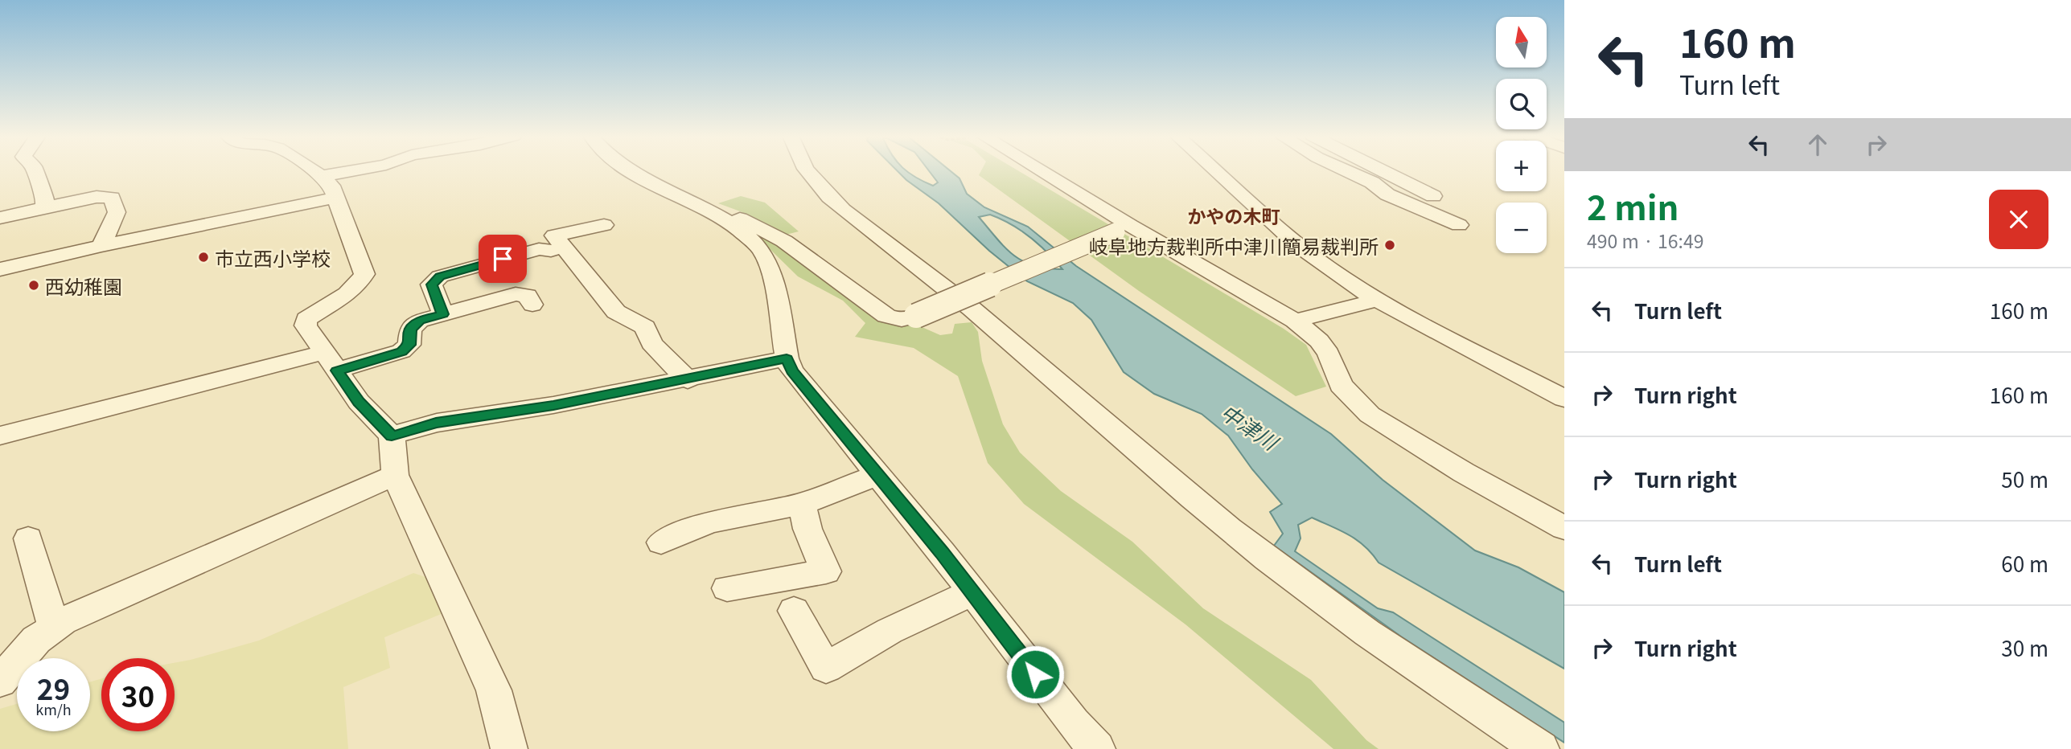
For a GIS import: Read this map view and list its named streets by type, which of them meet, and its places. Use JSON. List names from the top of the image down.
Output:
{
  "districts": ["かやの木町"],
  "water": ["中津川"],
  "places": ["岐阜地方裁判所中津川簡易裁判所", "市立西小学校", "西幼稚園"],
  "north": "top",
  "page": {
    "turn": ["160 m", "Turn left"],
    "map_buttons": ["+", "−"],
    "heading": ["2 min", "490 m · 16:49"],
    "list": [
      {
        "name": "Turn left",
        "value": "160 m"
      },
      {
        "name": "Turn right",
        "value": "160 m"
      },
      {
        "name": "Turn right",
        "value": "50 m"
      },
      {
        "name": "Turn left",
        "value": "60 m"
      },
      {
        "name": "Turn right",
        "value": "30 m"
      }
    ],
    "speed": "29 km/h",
    "limit": "30"
  }
}
